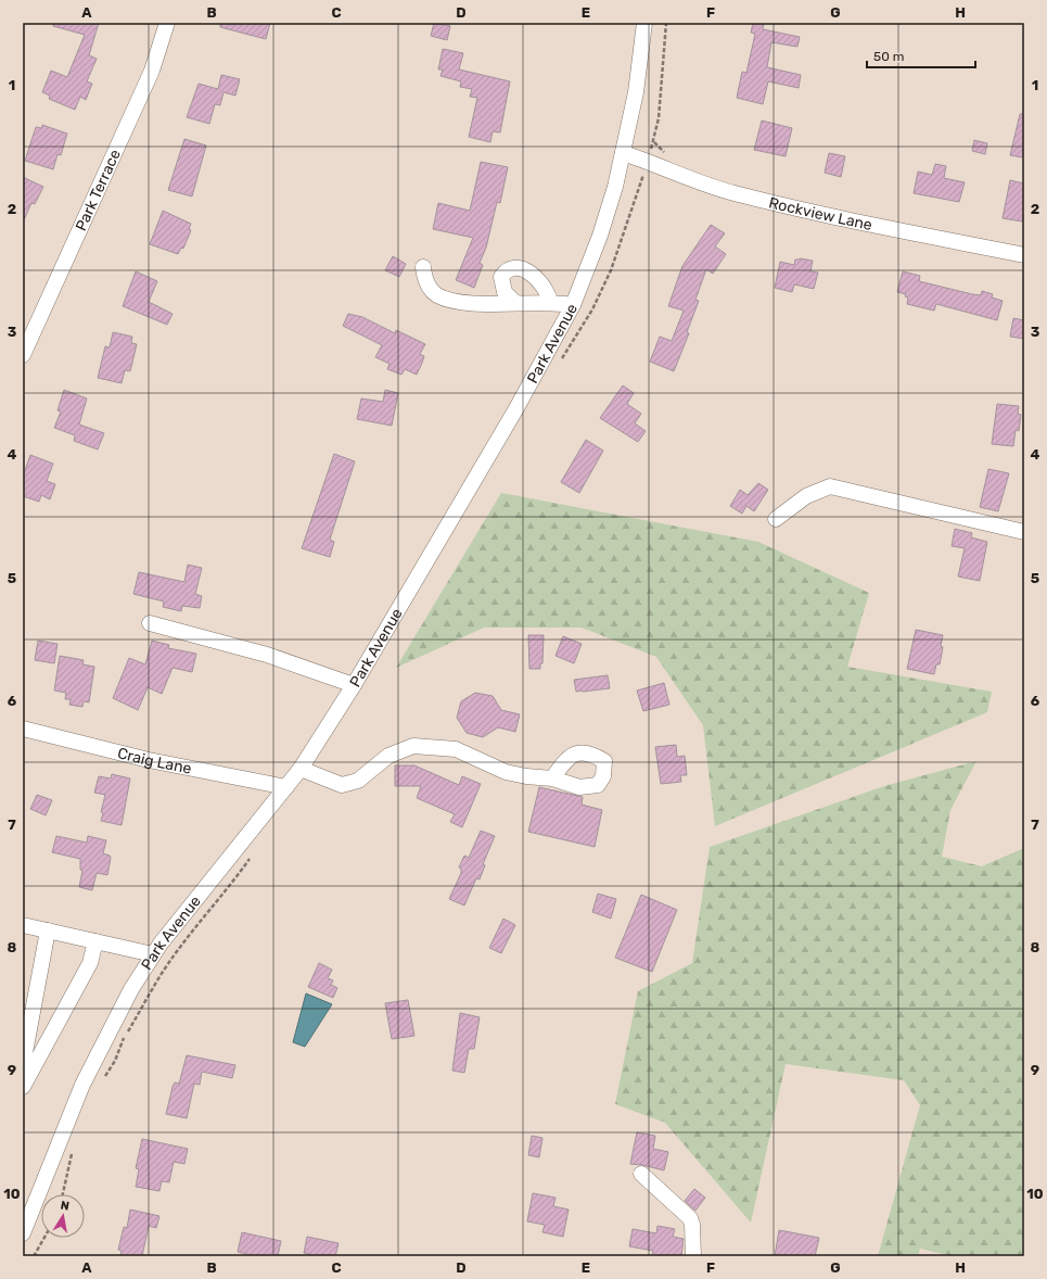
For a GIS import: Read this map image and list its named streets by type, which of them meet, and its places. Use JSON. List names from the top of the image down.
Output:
{
  "streets": {
    "street": [
      "Park Terrace",
      "Rockview Lane",
      "Park Avenue",
      "Craig Lane"
    ]
  },
  "crossings": [
    ["Rockview Lane", "Park Avenue"],
    ["Park Avenue", "Craig Lane"]
  ],
  "scale_bar": "50 m",
  "north": "top",
  "grid": {
    "columns": [
      "A",
      "B",
      "C",
      "D",
      "E",
      "F",
      "G",
      "H"
    ],
    "rows": [
      "1",
      "2",
      "3",
      "4",
      "5",
      "6",
      "7",
      "8",
      "9",
      "10"
    ]
  }
}
